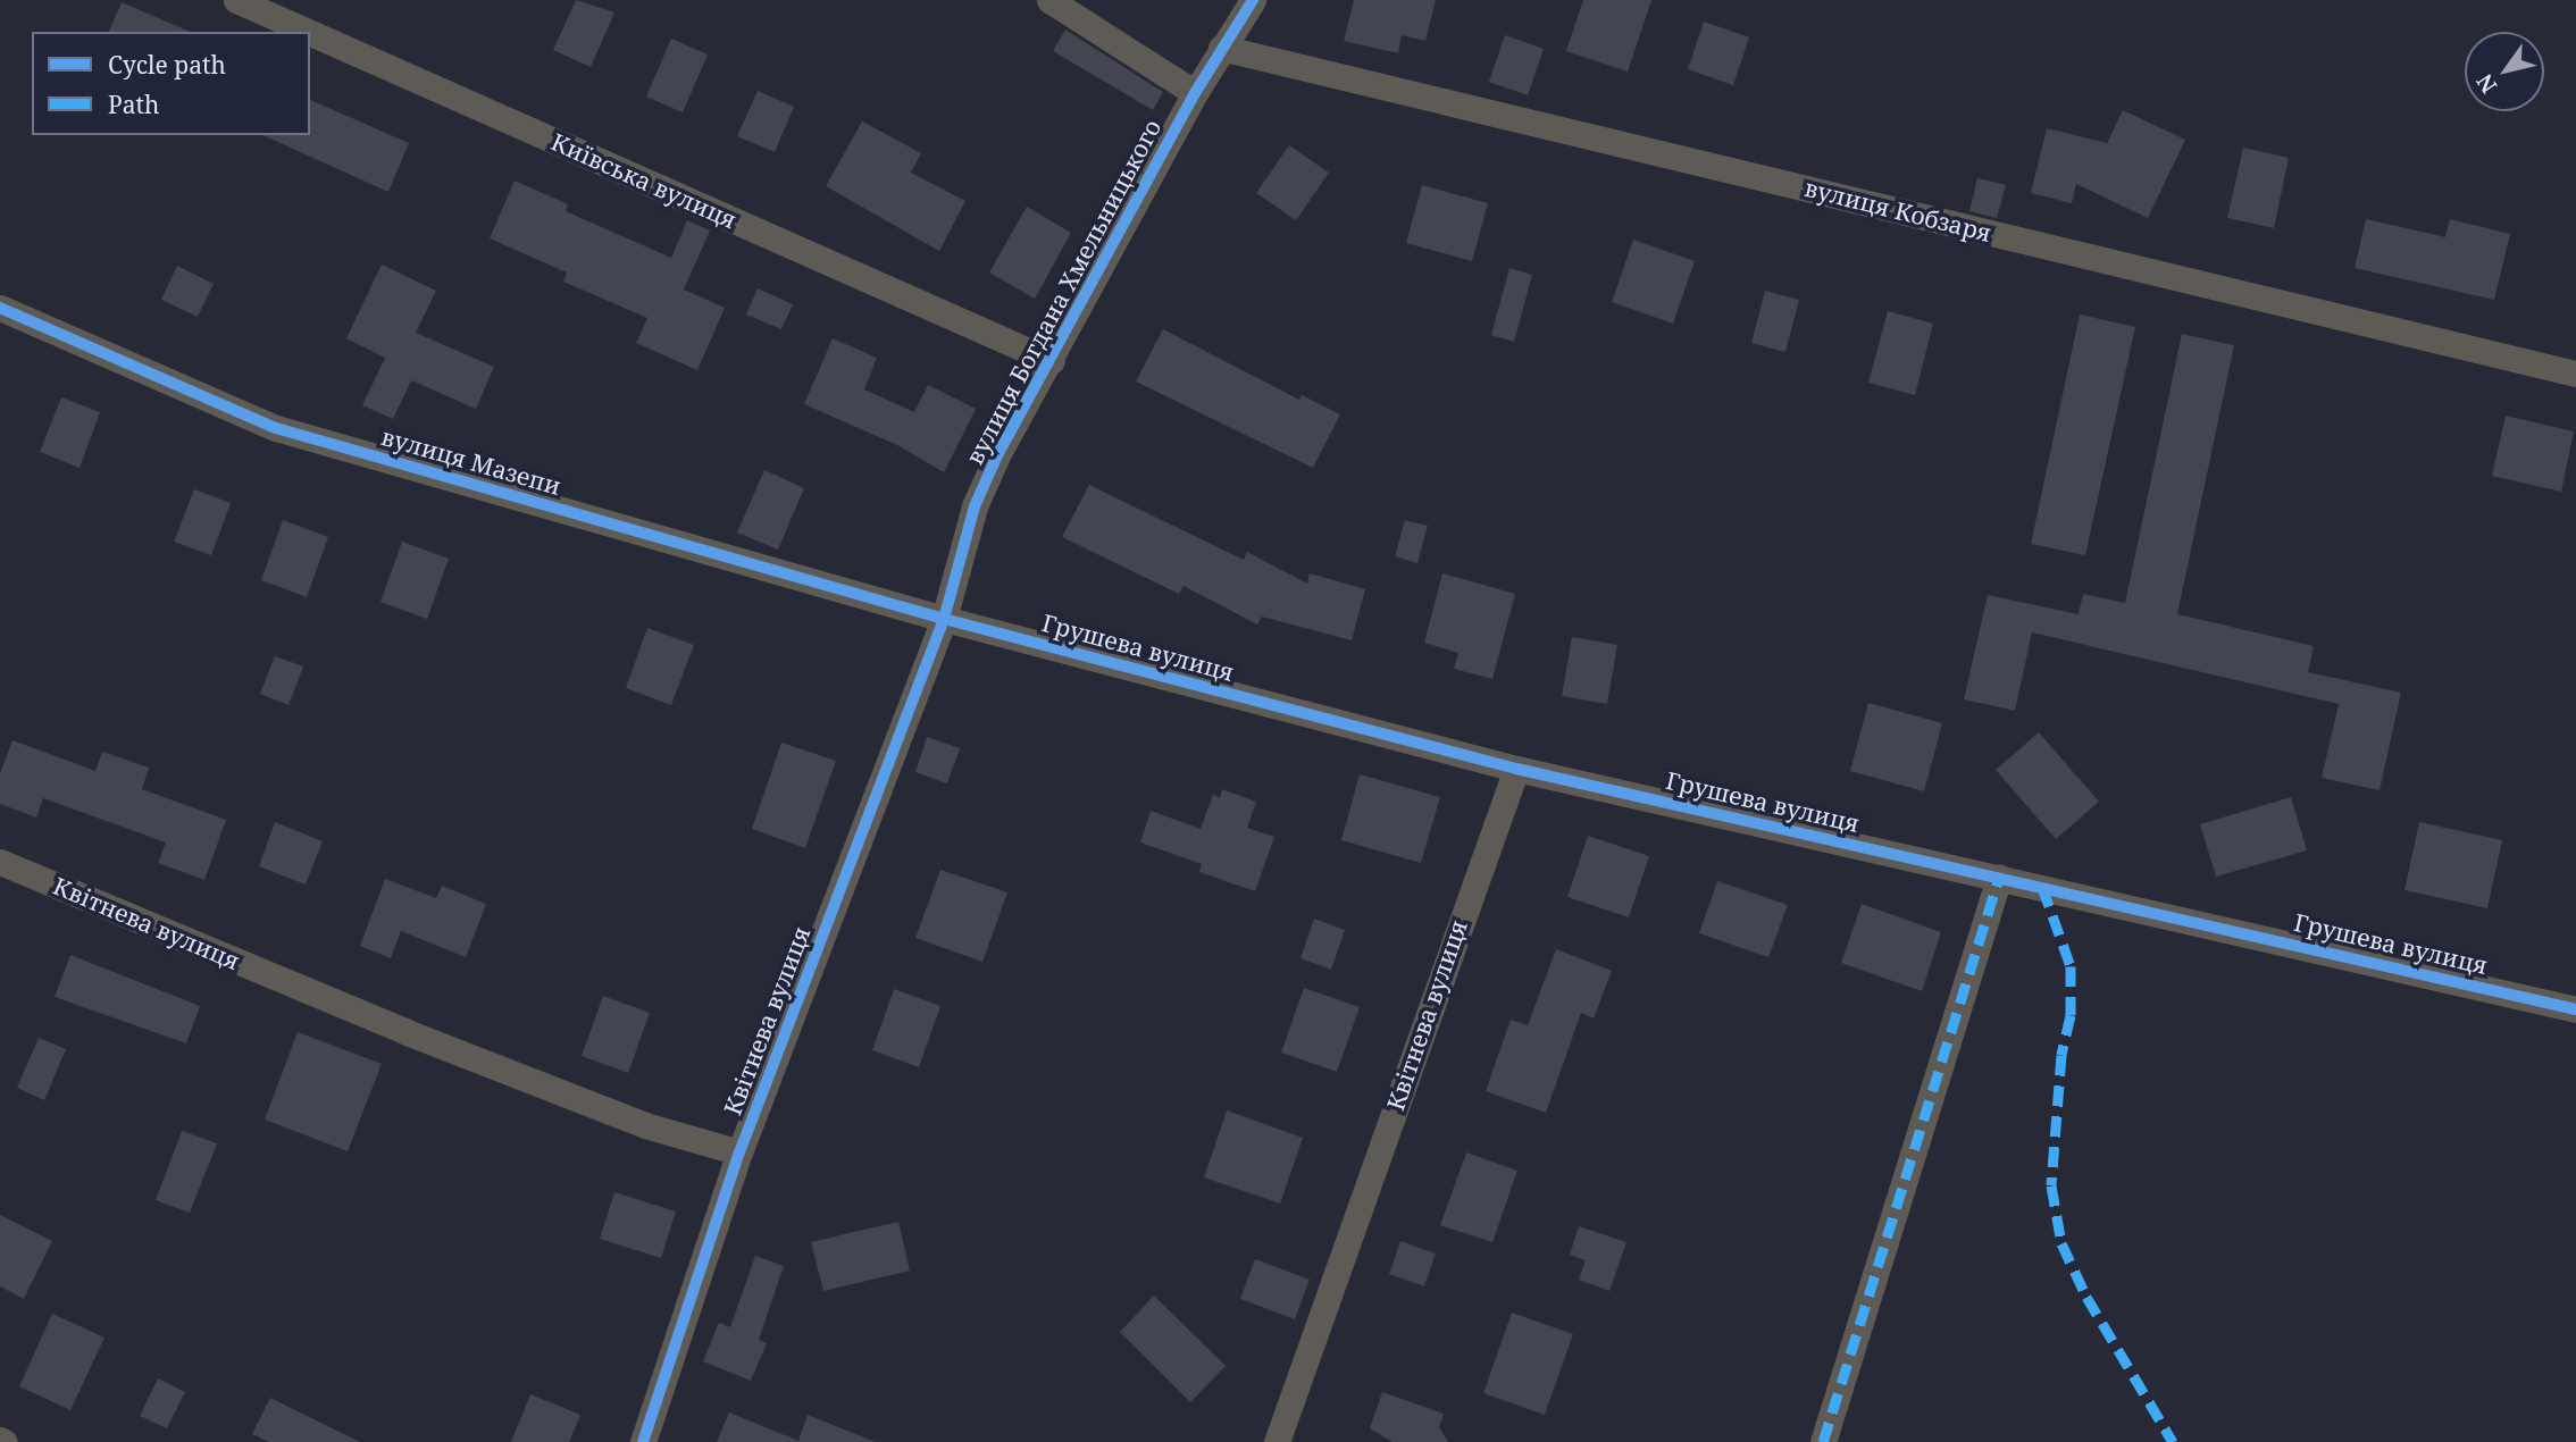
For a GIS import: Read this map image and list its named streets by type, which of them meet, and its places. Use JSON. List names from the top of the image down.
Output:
{
  "streets": {
    "street": [
      "Київська вулиця",
      "вулиця Кобзаря",
      "вулиця Богдана Хмельницького",
      "вулиця Мазепи",
      "Грушева вулиця",
      "Квітнева вулиця"
    ]
  },
  "crossings": [
    ["Київська вулиця", "вулиця Богдана Хмельницького"],
    ["вулиця Кобзаря", "вулиця Богдана Хмельницького"],
    ["вулиця Богдана Хмельницького", "вулиця Мазепи"],
    ["вулиця Богдана Хмельницького", "Грушева вулиця"],
    ["вулиця Богдана Хмельницького", "Квітнева вулиця"],
    ["вулиця Мазепи", "Грушева вулиця"],
    ["вулиця Мазепи", "Квітнева вулиця"],
    ["Грушева вулиця", "Квітнева вулиця"]
  ],
  "legend": ["Cycle path", "Path"],
  "north": "bottom left"
}
